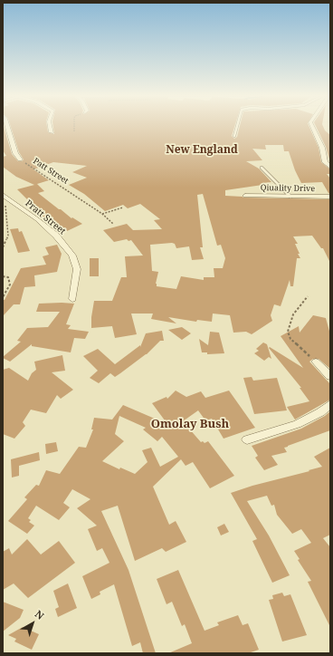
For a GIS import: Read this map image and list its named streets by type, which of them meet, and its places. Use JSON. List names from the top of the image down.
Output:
{
  "streets": {
    "street": ["Patt Street", "Qiuality Drive", "Pratt Street"]
  },
  "districts": ["New England", "Omolay Bush"],
  "north": "top right"
}
